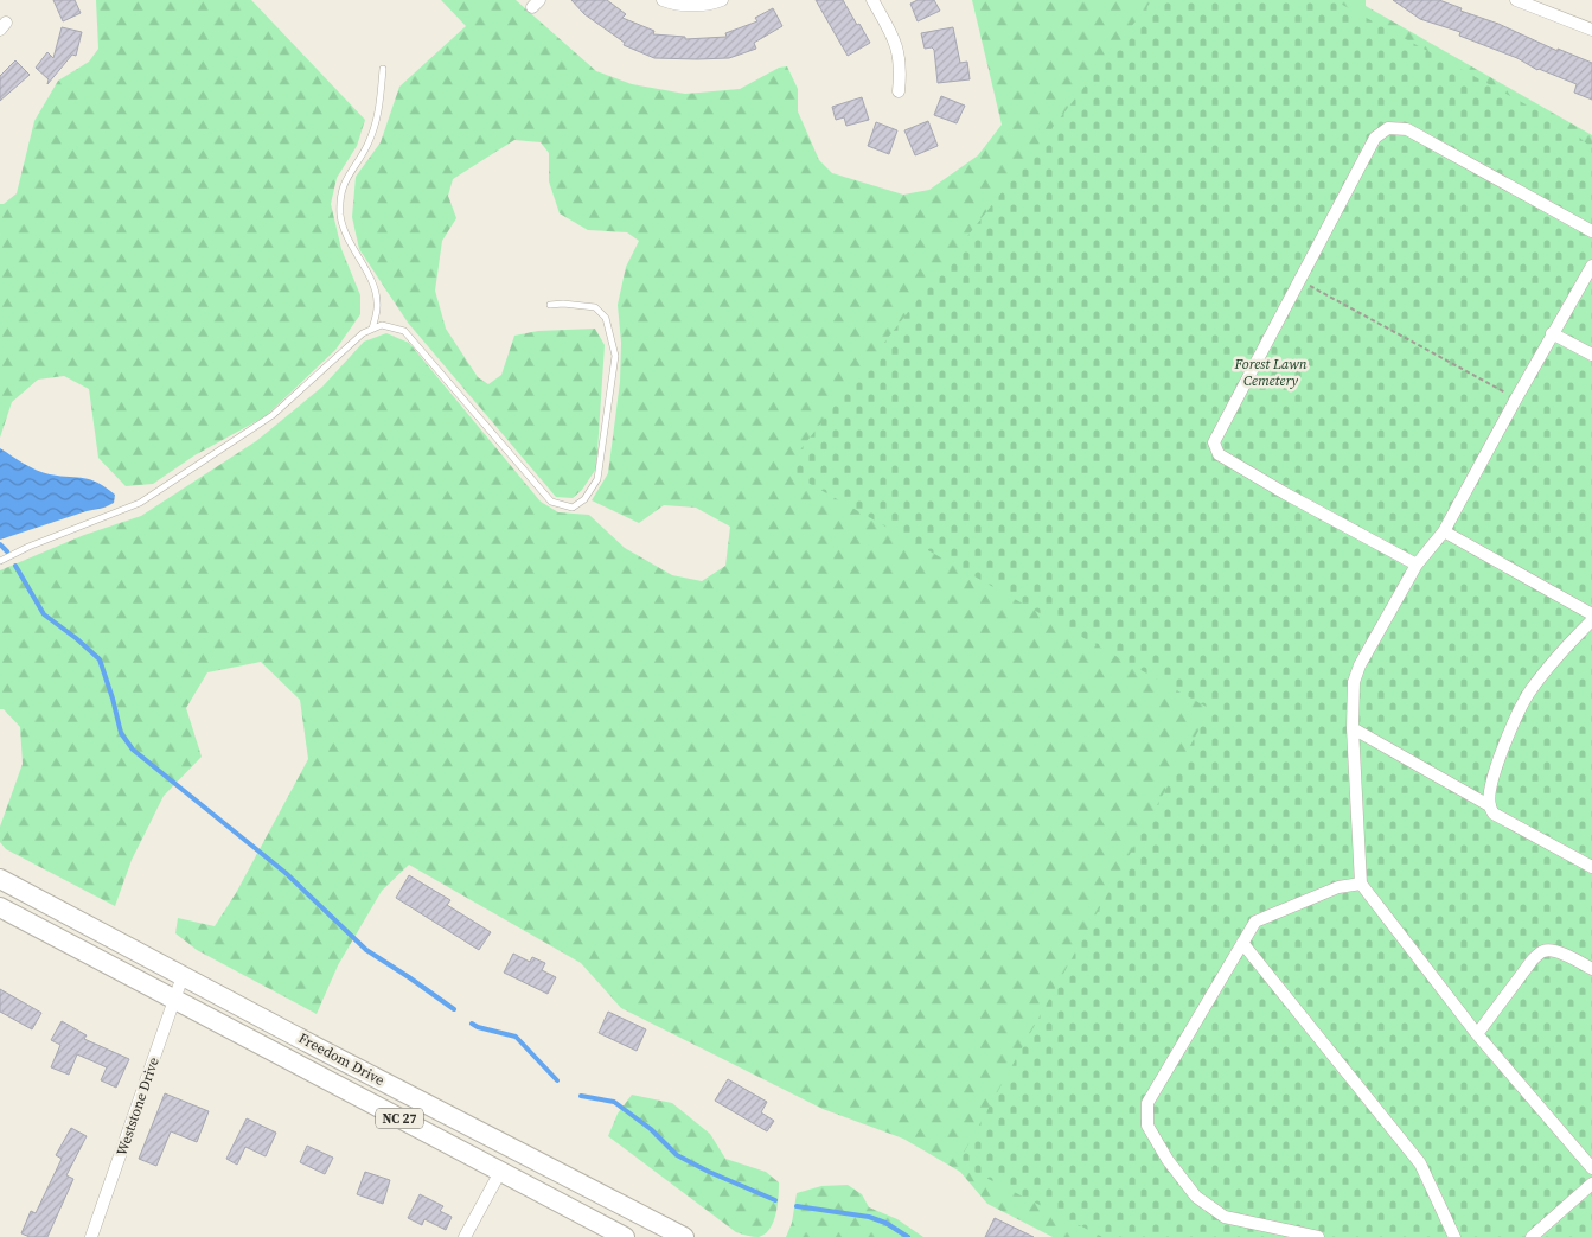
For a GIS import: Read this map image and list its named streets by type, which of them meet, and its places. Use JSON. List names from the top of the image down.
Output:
{
  "streets": {
    "main road": ["Freedom Drive", "NC 27"],
    "street": ["Weststone Drive"]
  },
  "crossings": [
    ["Freedom Drive", "Weststone Drive"]
  ],
  "parks": ["Forest Lawn Cemetery"]
}
